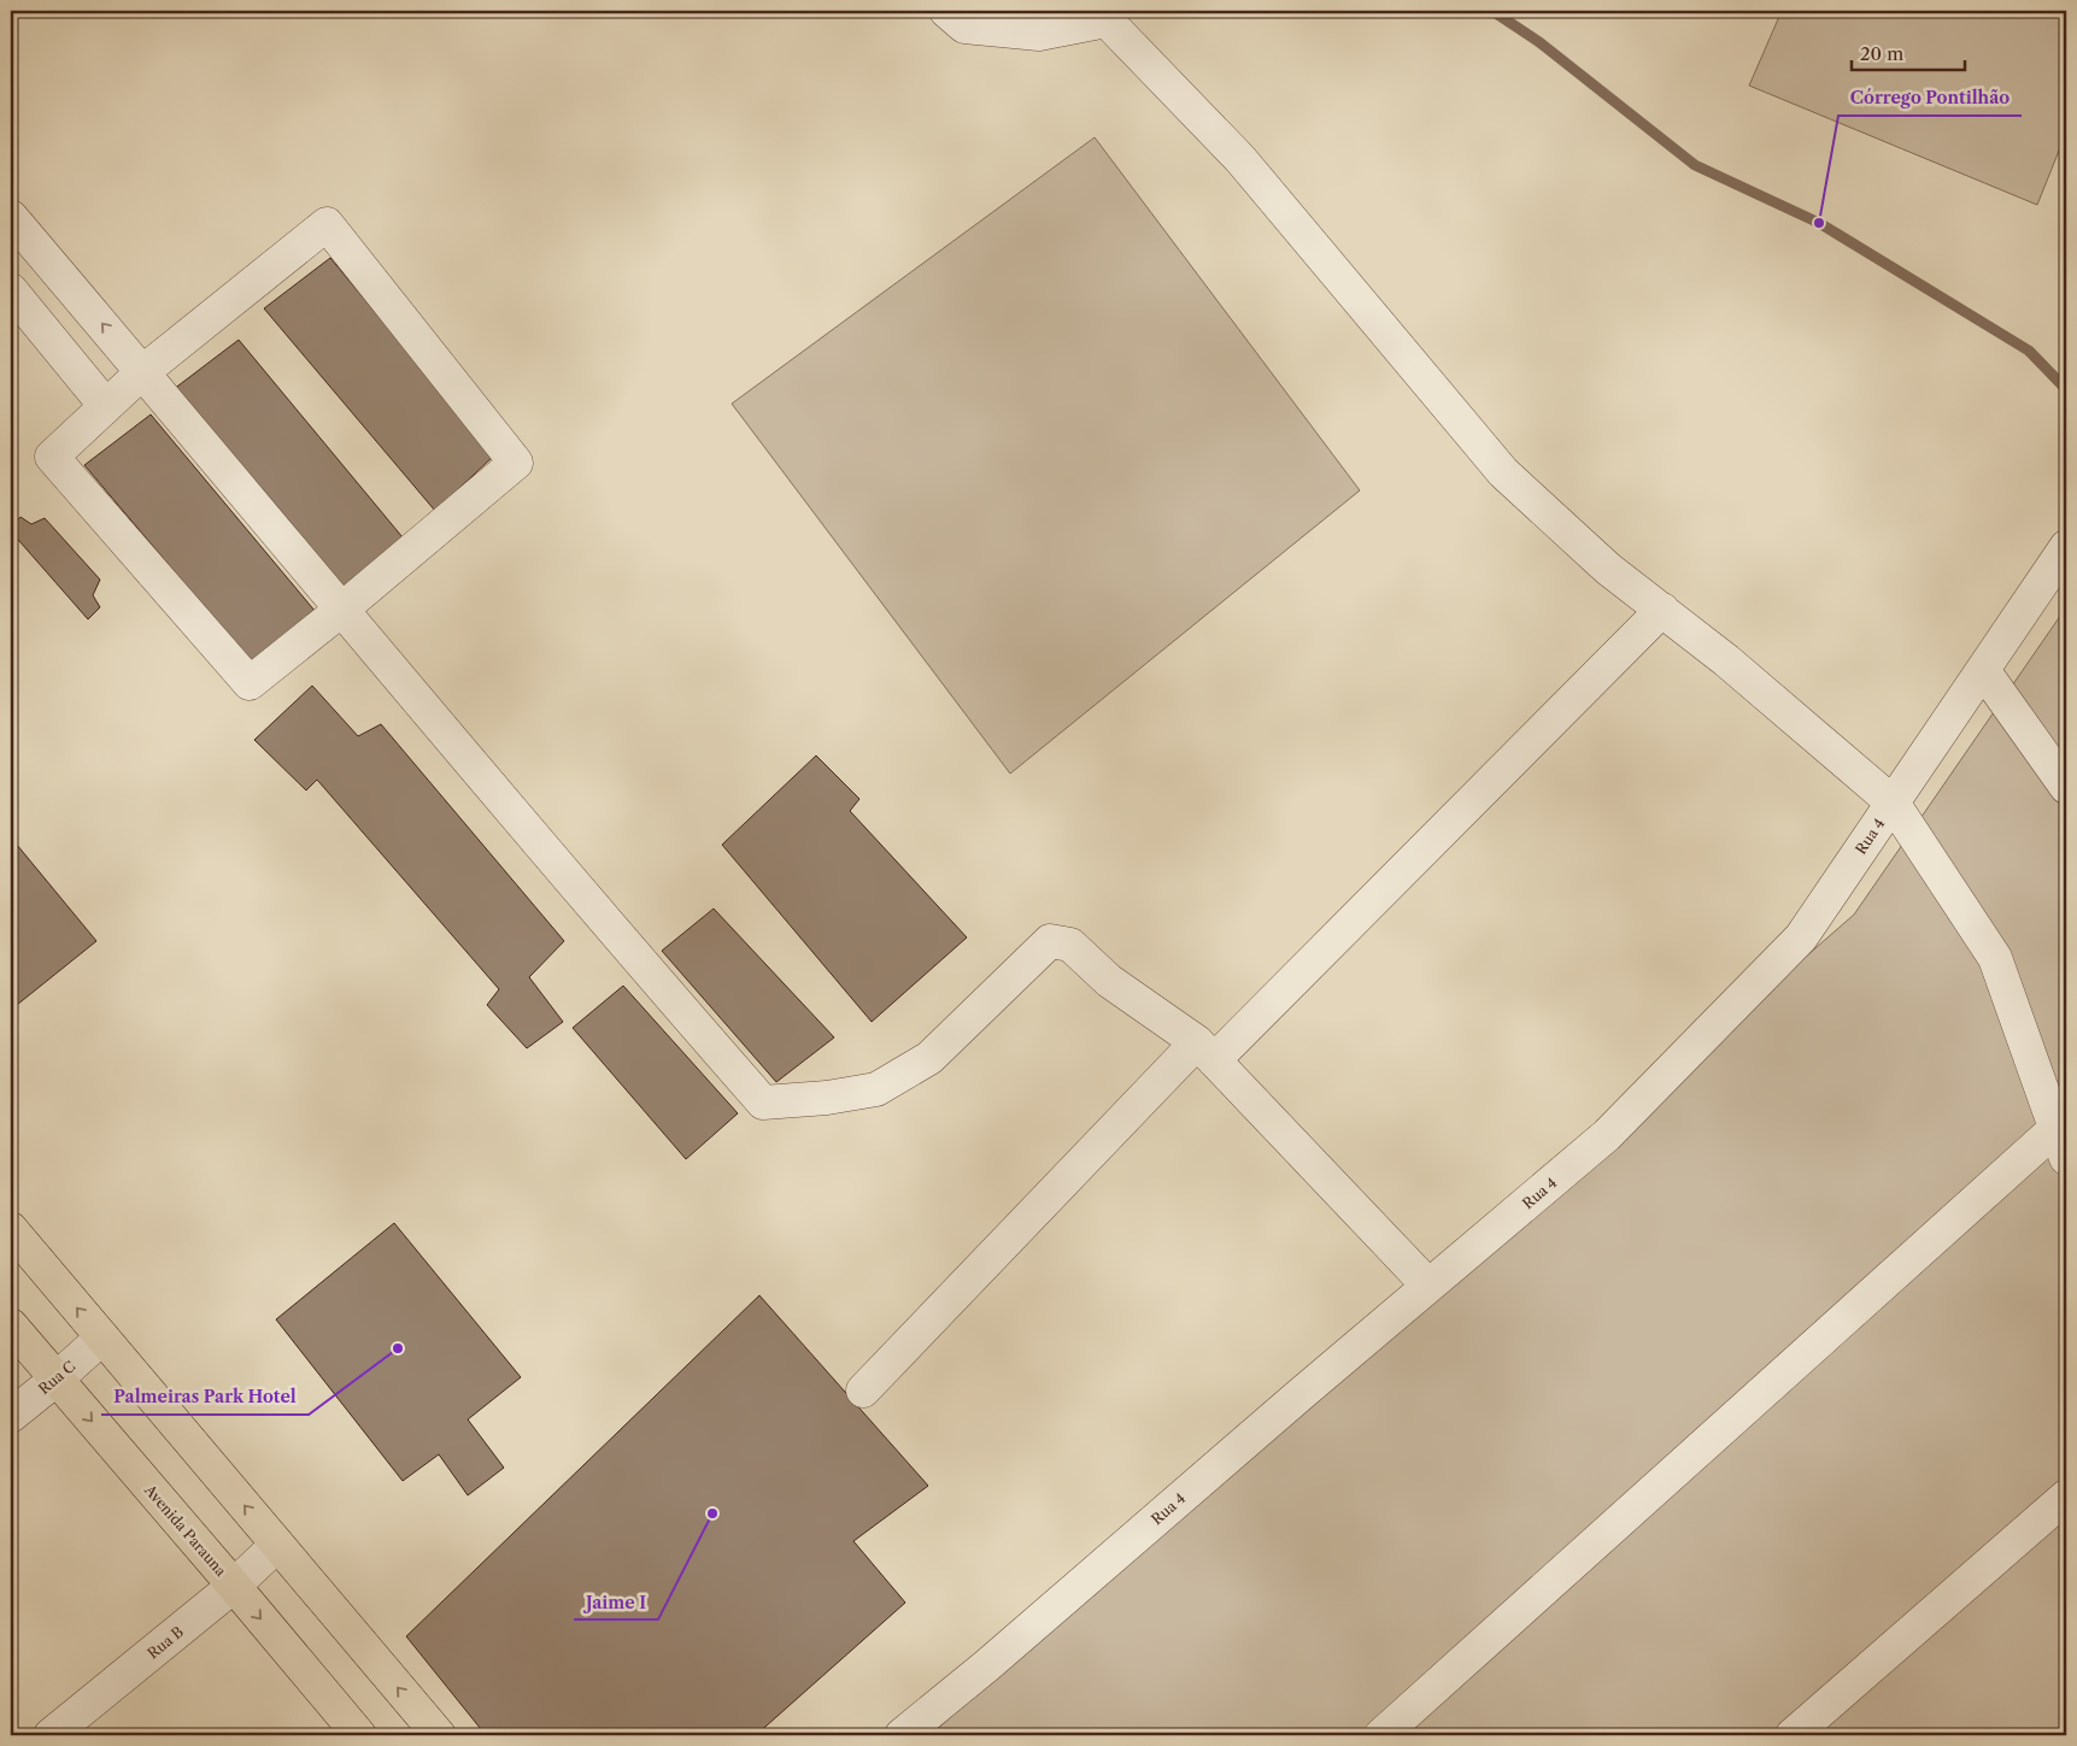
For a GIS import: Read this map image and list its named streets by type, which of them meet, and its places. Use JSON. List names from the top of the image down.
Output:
{
  "streets": {
    "main road": ["Avenida Parauna"],
    "street": ["Rua 4", "Rua C", "Rua B"]
  },
  "crossings": [
    ["Rua C", "Avenida Parauna"],
    ["Avenida Parauna", "Rua B"]
  ],
  "places": ["Córrego Pontilhão", "Palmeiras Park Hotel", "Jaime I"],
  "scale_bar": "20 m"
}
